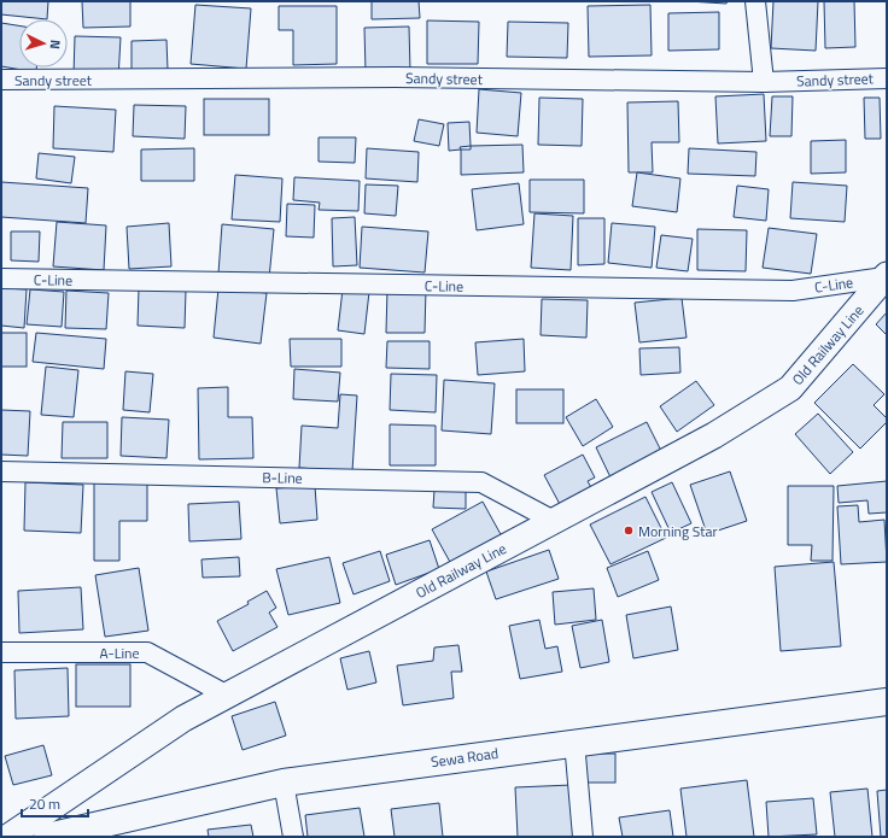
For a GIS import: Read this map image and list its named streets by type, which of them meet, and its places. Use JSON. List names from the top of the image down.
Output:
{
  "streets": {
    "main road": ["Sewa Road"],
    "street": [
      "Sandy street",
      "C-Line",
      "Old Railway Line",
      "B-Line",
      "A-Line"
    ]
  },
  "crossings": [
    ["C-Line", "Old Railway Line"],
    ["Old Railway Line", "B-Line"],
    ["Old Railway Line", "A-Line"]
  ],
  "places": ["Morning Star"],
  "scale_bar": "20 m",
  "north": "right"
}
